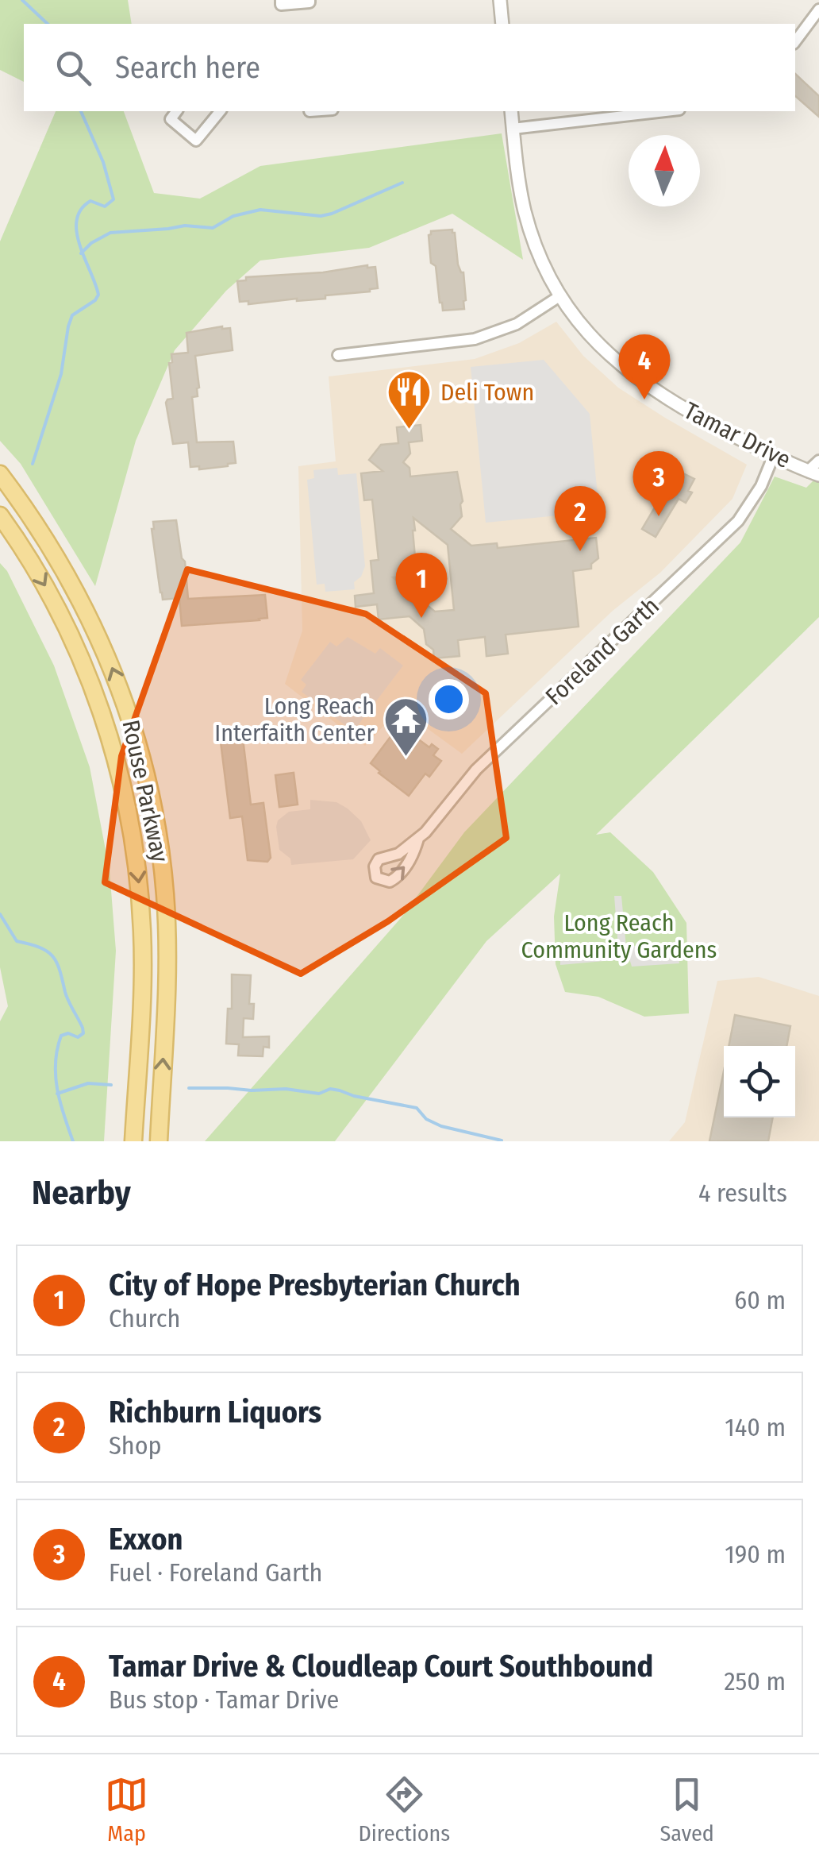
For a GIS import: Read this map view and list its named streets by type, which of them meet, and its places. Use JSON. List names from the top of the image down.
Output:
{
  "streets": {
    "main road": ["Rouse Parkway"],
    "street": ["Tamar Drive", "Foreland Garth"]
  },
  "crossings": [
    ["Tamar Drive", "Foreland Garth"]
  ],
  "parks": ["Long Reach Community Gardens"],
  "places": {
    "restaurant": ["Deli Town"],
    "temple": ["Long Reach Interfaith Center"]
  },
  "north": "top",
  "page": {
    "search": "Search here",
    "pins": [
      "4",
      "3",
      "2",
      "1"
    ],
    "heading": ["Nearby", "4 results"],
    "list": [
      {
        "mark": "1",
        "name": "City of Hope Presbyterian Church",
        "note": "Church",
        "value": "60 m"
      },
      {
        "mark": "2",
        "name": "Richburn Liquors",
        "note": "Shop",
        "value": "140 m"
      },
      {
        "mark": "3",
        "name": "Exxon",
        "note": "Fuel · Foreland Garth",
        "value": "190 m"
      },
      {
        "mark": "4",
        "name": "Tamar Drive & Cloudleap Court Southbound",
        "note": "Bus stop · Tamar Drive",
        "value": "250 m"
      }
    ],
    "nav": ["Map", "Directions", "Saved"]
  }
}
